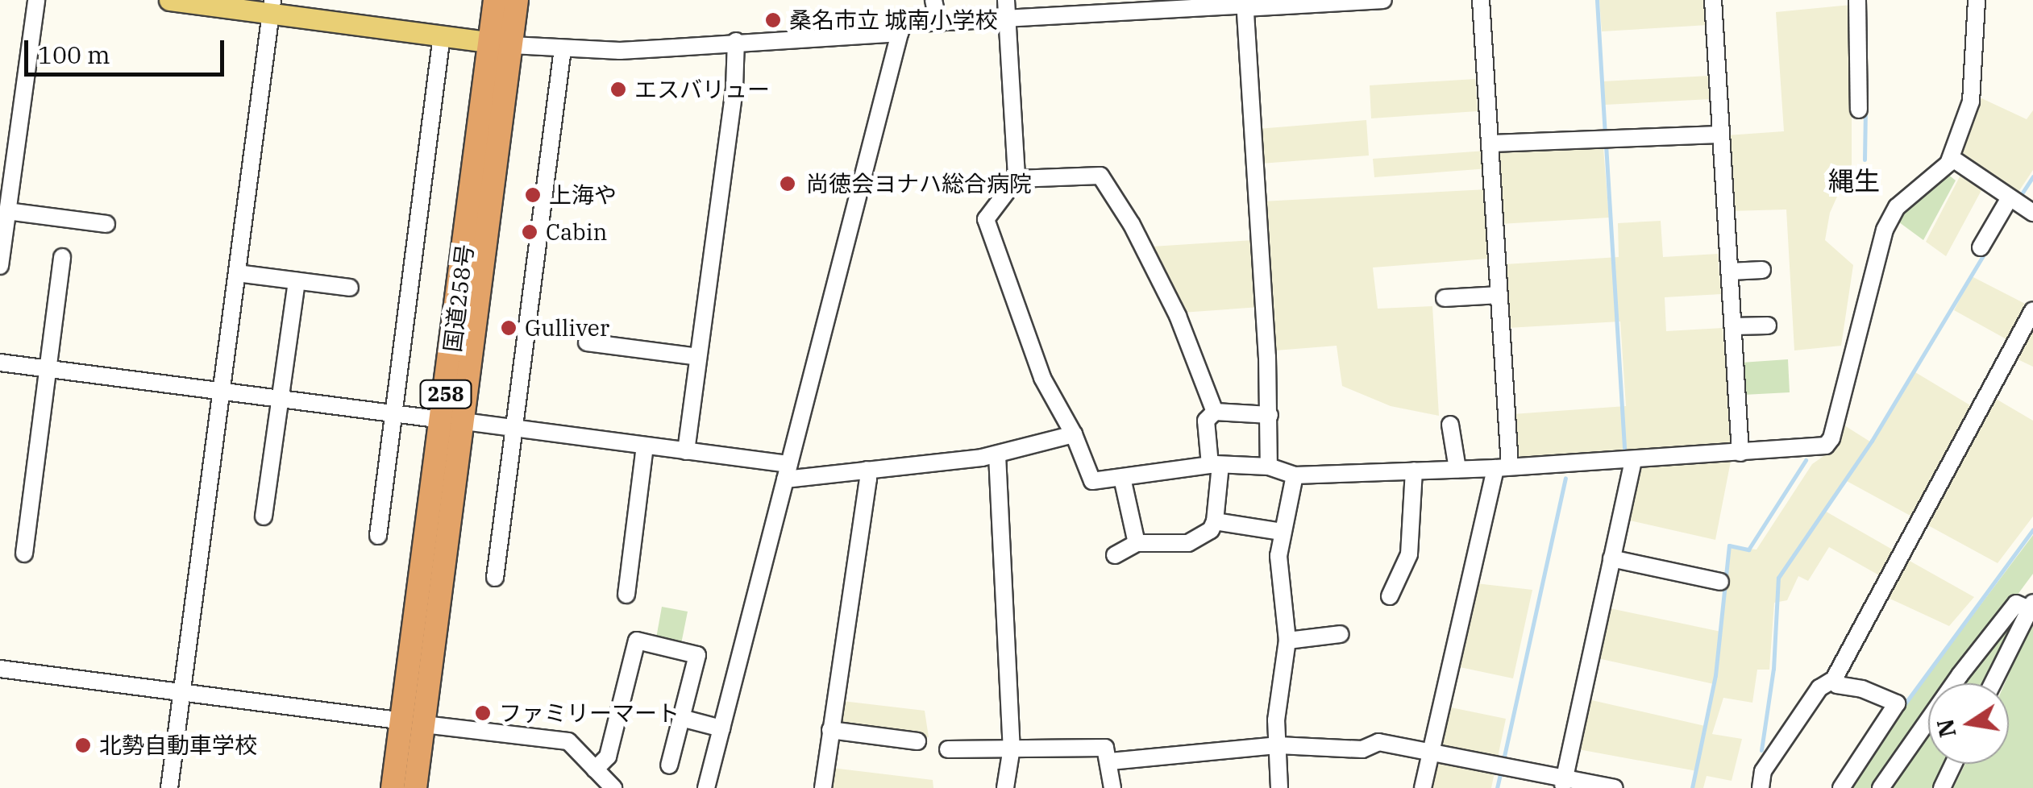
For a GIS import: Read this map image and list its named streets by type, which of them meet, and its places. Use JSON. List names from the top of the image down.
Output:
{
  "streets": {
    "highway": ["国道258号", "258"]
  },
  "districts": ["縄生"],
  "places": [
    "桑名市立 城南小学校",
    "エスバリュー",
    "尚徳会ヨナハ総合病院",
    "上海や",
    "Cabin",
    "Gulliver",
    "ファミリーマート",
    "北勢自動車学校"
  ],
  "scale_bar": "100 m",
  "north": "left"
}
